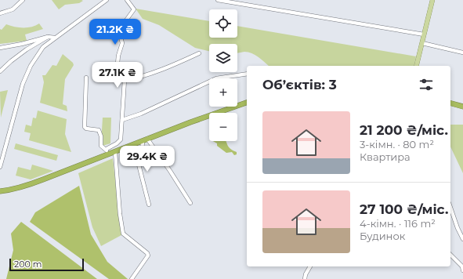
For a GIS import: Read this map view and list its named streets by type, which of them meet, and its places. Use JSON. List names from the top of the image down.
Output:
{
  "scale_bar": "200 m",
  "page": {
    "map_buttons": ["+", "−"],
    "price": ["21.2K ₴", "27.1K ₴", "29.4K ₴"],
    "heading": "Об’єктів: 3",
    "list": [
      {
        "name": "21 200 ₴/міс.",
        "note": "3-кімн. · 80 m² · Квартира"
      },
      {
        "name": "27 100 ₴/міс.",
        "note": "4-кімн. · 116 m² · Будинок"
      }
    ],
    "scale": "200 m"
  }
}
